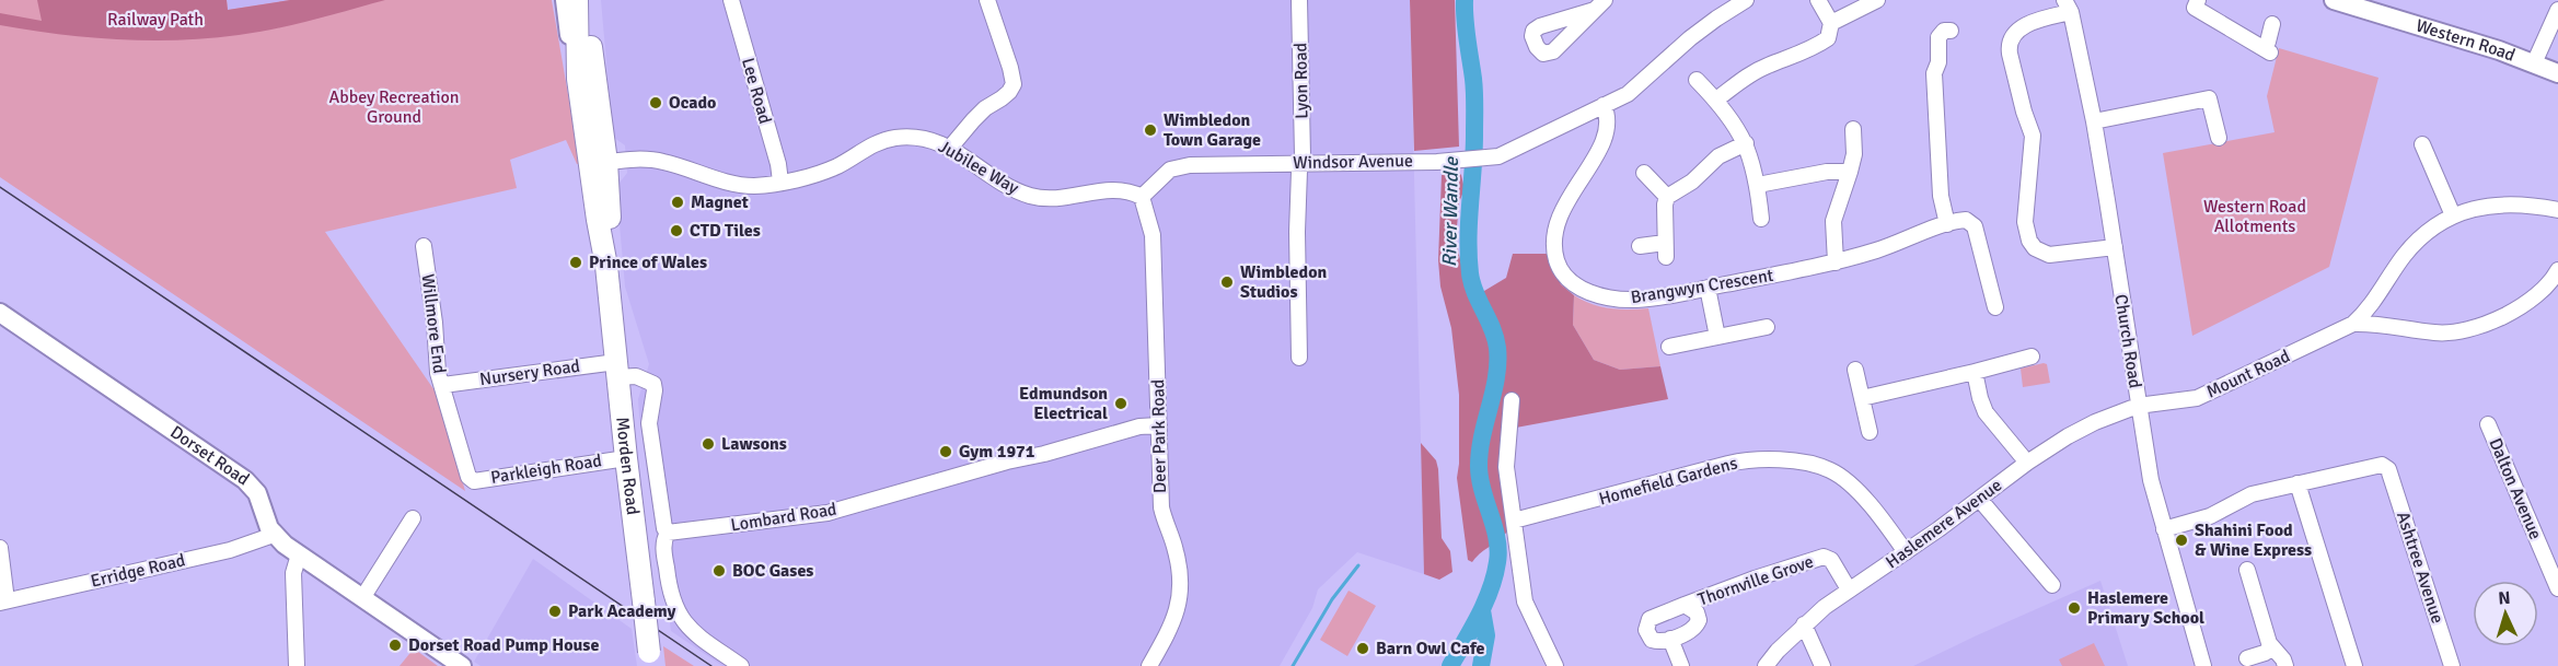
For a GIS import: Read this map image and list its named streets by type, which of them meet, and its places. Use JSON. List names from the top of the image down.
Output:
{
  "streets": {
    "highway": ["Morden Road"],
    "main road": ["Western Road", "Dorset Road"],
    "street": [
      "Lyon Road",
      "Lee Road",
      "Windsor Avenue",
      "Jubilee Way",
      "Brangwyn Crescent",
      "Willmore End",
      "Church Road",
      "Nursery Road",
      "Mount Road",
      "Deer Park Road",
      "Parkleigh Road",
      "Homefield Gardens",
      "Dalton Avenue",
      "Lombard Road",
      "Haslemere Avenue",
      "Ashtree Avenue",
      "Erridge Road",
      "Thornville Grove"
    ]
  },
  "crossings": [
    ["Lyon Road", "Windsor Avenue"],
    ["Lee Road", "Jubilee Way"],
    ["Windsor Avenue", "Jubilee Way"],
    ["Windsor Avenue", "Brangwyn Crescent"],
    ["Windsor Avenue", "Deer Park Road"],
    ["Jubilee Way", "Deer Park Road"],
    ["Jubilee Way", "Morden Road"],
    ["Willmore End", "Nursery Road"],
    ["Willmore End", "Parkleigh Road"],
    ["Church Road", "Mount Road"],
    ["Church Road", "Haslemere Avenue"],
    ["Nursery Road", "Morden Road"],
    ["Mount Road", "Haslemere Avenue"],
    ["Deer Park Road", "Lombard Road"],
    ["Dorset Road", "Erridge Road"],
    ["Morden Road", "Parkleigh Road"],
    ["Homefield Gardens", "Haslemere Avenue"],
    ["Haslemere Avenue", "Thornville Grove"]
  ],
  "water": ["River Wandle"],
  "parks": ["Railway Path", "Abbey Recreation Ground", "Western Road Allotments"],
  "places": [
    "Ocado",
    "Wimbledon Town Garage",
    "Magnet",
    "CTD Tiles",
    "Prince of Wales",
    "Wimbledon Studios",
    "Edmundson Electrical",
    "Lawsons",
    "Gym 1971",
    "Shahini Food & Wine Express",
    "BOC Gases",
    "Haslemere Primary School",
    "Park Academy",
    "Dorset Road Pump House",
    "Barn Owl Cafe"
  ],
  "north": "top"
}
